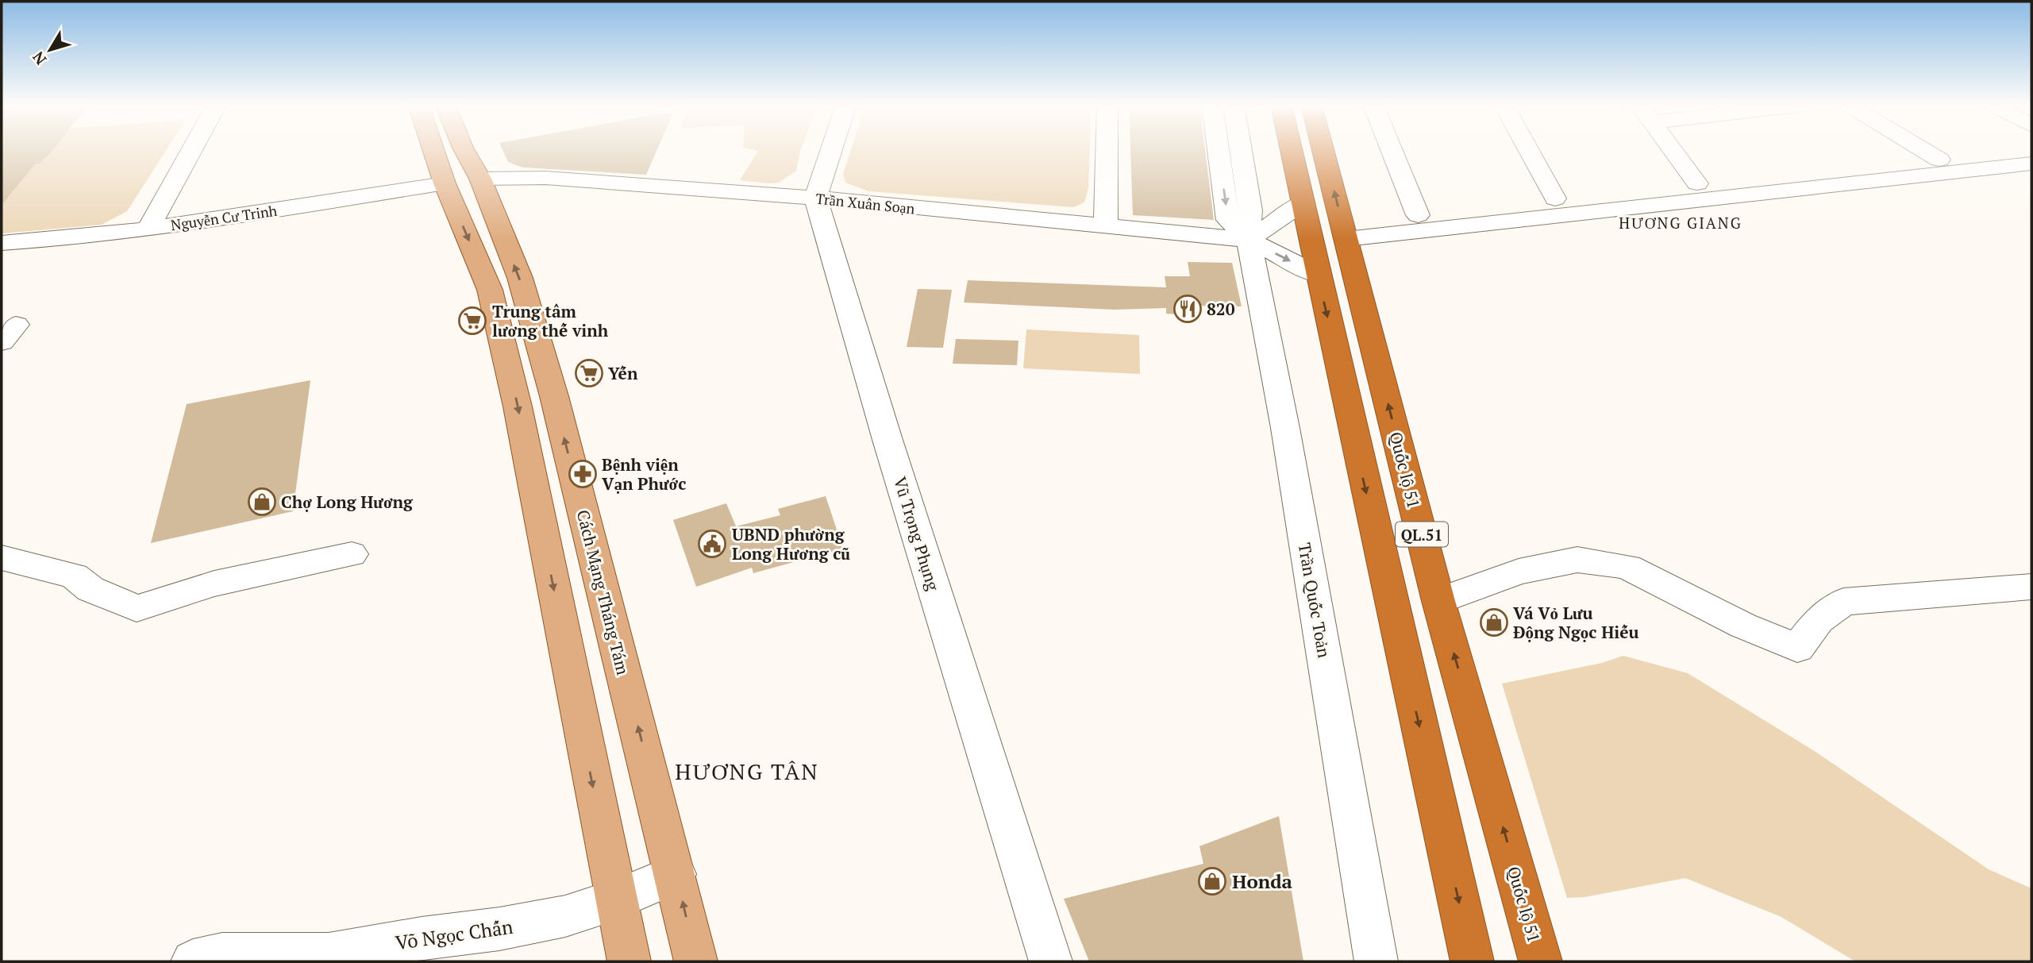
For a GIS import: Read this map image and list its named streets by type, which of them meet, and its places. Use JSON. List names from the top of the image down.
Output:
{
  "streets": {
    "highway": ["Quốc lộ 51", "QL.51"],
    "main road": ["Cách Mạng Tháng Tám"],
    "street": [
      "Trần Xuân Soạn",
      "Nguyễn Cư Trinh",
      "Vũ Trọng Phụng",
      "Trần Quốc Toản",
      "Võ Ngọc Chấn"
    ]
  },
  "crossings": [
    ["Trần Xuân Soạn", "Vũ Trọng Phụng"],
    ["Trần Xuân Soạn", "QL.51"],
    ["Trần Xuân Soạn", "Cách Mạng Tháng Tám"],
    ["Trần Xuân Soạn", "Trần Quốc Toản"],
    ["Cách Mạng Tháng Tám", "Võ Ngọc Chấn"]
  ],
  "districts": ["HƯƠNG GIANG", "HƯƠNG TÂN"],
  "places": {
    "restaurant": ["820"],
    "supermarket": ["Trung tâm lương thế vinh", "Yến"],
    "pharmacy": ["Bệnh viện Vạn Phước"],
    "shop": ["Chợ Long Hương", "Vá Vỏ Lưu Động Ngọc Hiếu", "Honda"],
    "public building": ["UBND phường Long Hương cũ"]
  },
  "north": "bottom left"
}
